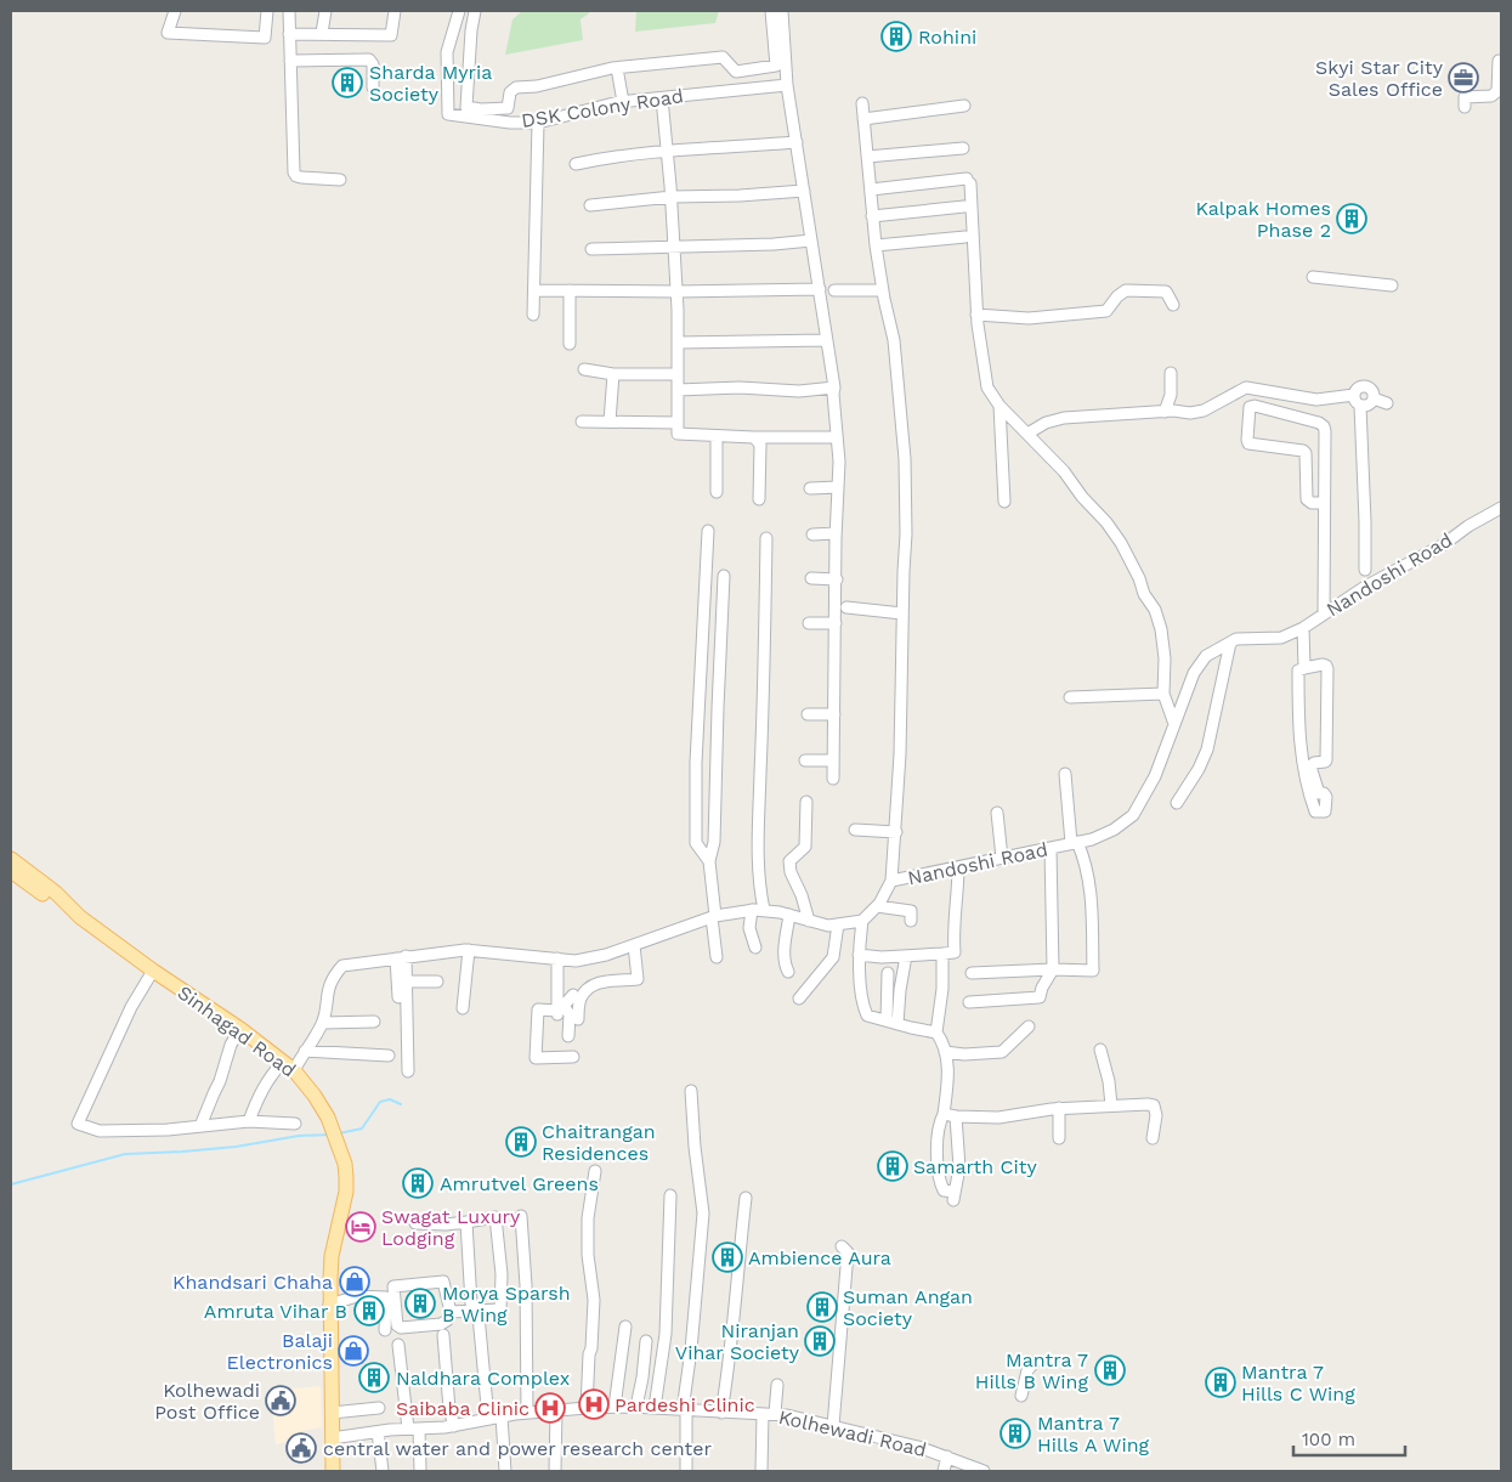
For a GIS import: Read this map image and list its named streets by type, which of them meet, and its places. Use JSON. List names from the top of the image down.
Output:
{
  "streets": {
    "main road": ["Sinhagad Road"],
    "street": ["DSK Colony Road", "Nandoshi Road", "Kolhewadi Road"]
  },
  "crossings": [
    ["Sinhagad Road", "Kolhewadi Road"]
  ],
  "places": {
    "building": [
      "Rohini",
      "Sharda Myria Society",
      "Kalpak Homes Phase 2",
      "Chaitrangan Residences",
      "Samarth City",
      "Amrutvel Greens",
      "Ambience Aura",
      "Morya Sparsh B Wing",
      "Suman Angan Society",
      "Amruta Vihar B",
      "Niranjan Vihar Society",
      "Mantra 7 Hills B Wing",
      "Naldhara Complex",
      "Mantra 7 Hills C Wing",
      "Mantra 7 Hills A Wing"
    ],
    "office": ["Skyi Star City Sales Office"],
    "hotel": ["Swagat Luxury Lodging"],
    "shop": ["Khandsari Chaha", "Balaji Electronics"],
    "public building": ["Kolhewadi Post Office", "central water and power research center"],
    "hospital": ["Pardeshi Clinic", "Saibaba Clinic"]
  },
  "scale_bar": "100 m"
}
